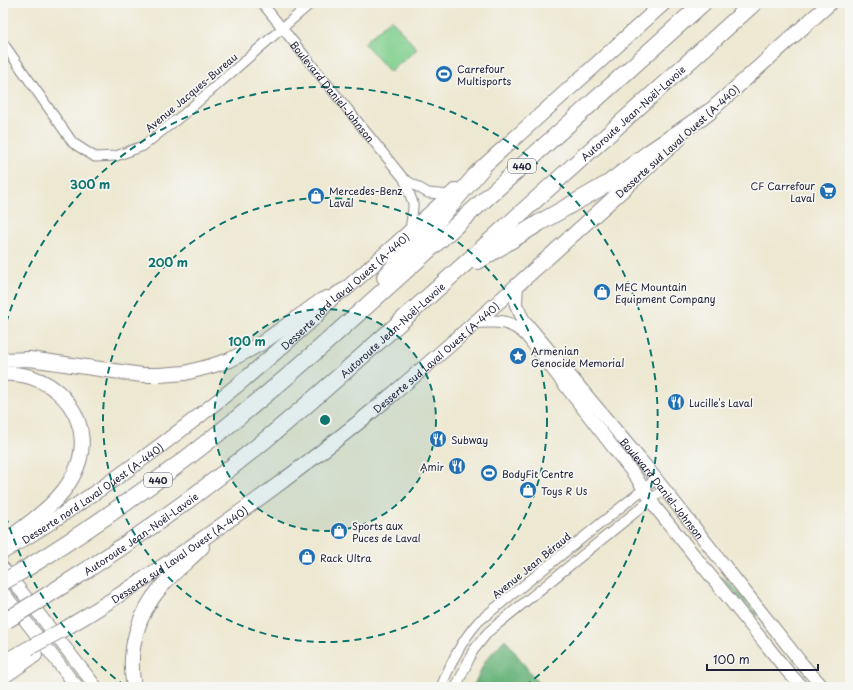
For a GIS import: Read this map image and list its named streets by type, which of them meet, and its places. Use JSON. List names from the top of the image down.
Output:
{
  "streets": {
    "highway": ["Autoroute Jean-Noël-Lavoie", "440"],
    "main road": ["Desserte sud Laval Ouest (A-440)", "Desserte nord Laval Ouest (A-440)"],
    "street": ["Boulevard Daniel-Johnson", "Avenue Jacques-Bureau", "Avenue Jean Béraud"]
  },
  "crossings": [
    ["Boulevard Daniel-Johnson", "Avenue Jacques-Bureau"],
    ["Boulevard Daniel-Johnson", "Desserte sud Laval Ouest (A-440)"],
    ["Boulevard Daniel-Johnson", "Desserte nord Laval Ouest (A-440)"],
    ["Boulevard Daniel-Johnson", "Avenue Jean Béraud"]
  ],
  "places": {
    "sports": ["Carrefour Multisports", "BodyFit Centre"],
    "supermarket": ["CF Carrefour Laval"],
    "shop": [
      "Mercedes-Benz Laval",
      "MEC Mountain Equipment Company",
      "Toys R Us",
      "Sports aux Puces de Laval",
      "Rack Ultra"
    ],
    "place": ["Armenian Genocide Memorial"],
    "restaurant": ["Lucille's Laval", "Subway", "Amir"]
  },
  "scale_bar": "100 m",
  "rings": ["300 m", "200 m", "100 m"]
}
